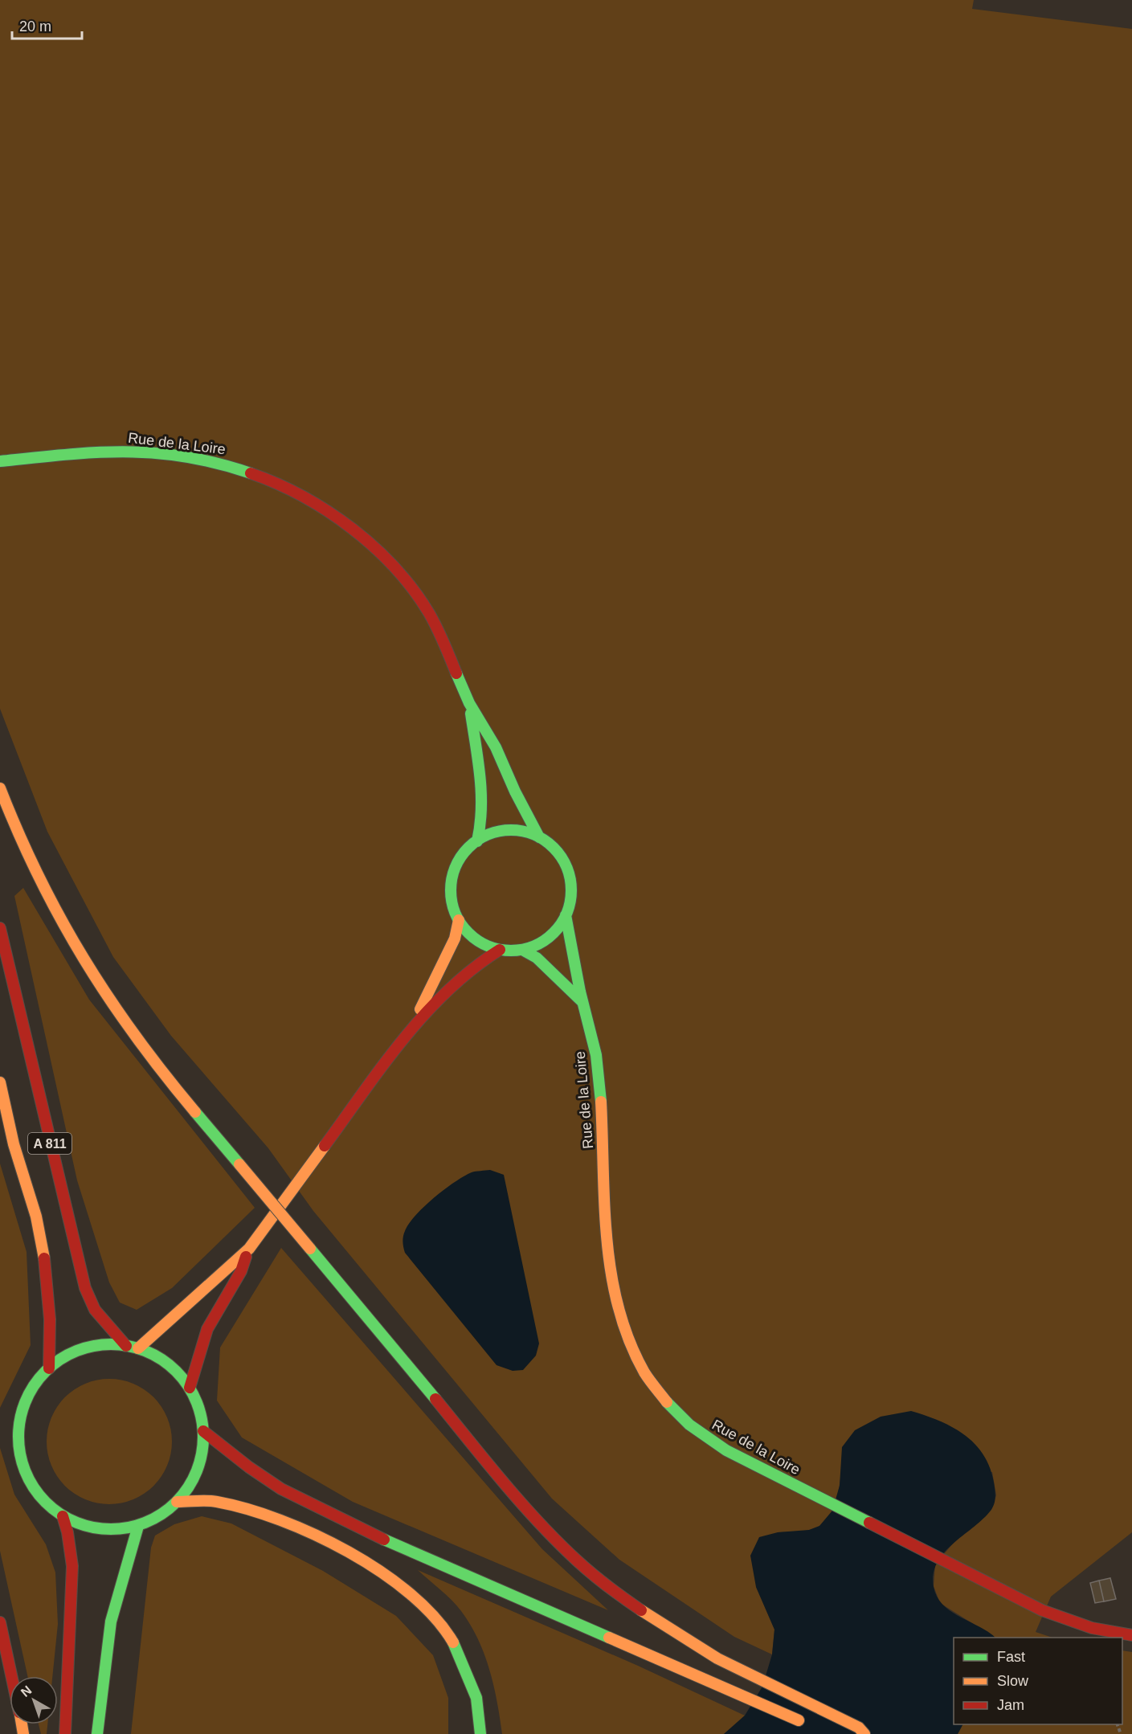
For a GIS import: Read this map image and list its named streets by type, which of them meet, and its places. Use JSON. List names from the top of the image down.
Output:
{
  "streets": {
    "main road": ["Rue de la Loire", "A 811"]
  },
  "legend": ["Fast", "Slow", "Jam"],
  "scale_bar": "20 m",
  "north": "top left"
}
